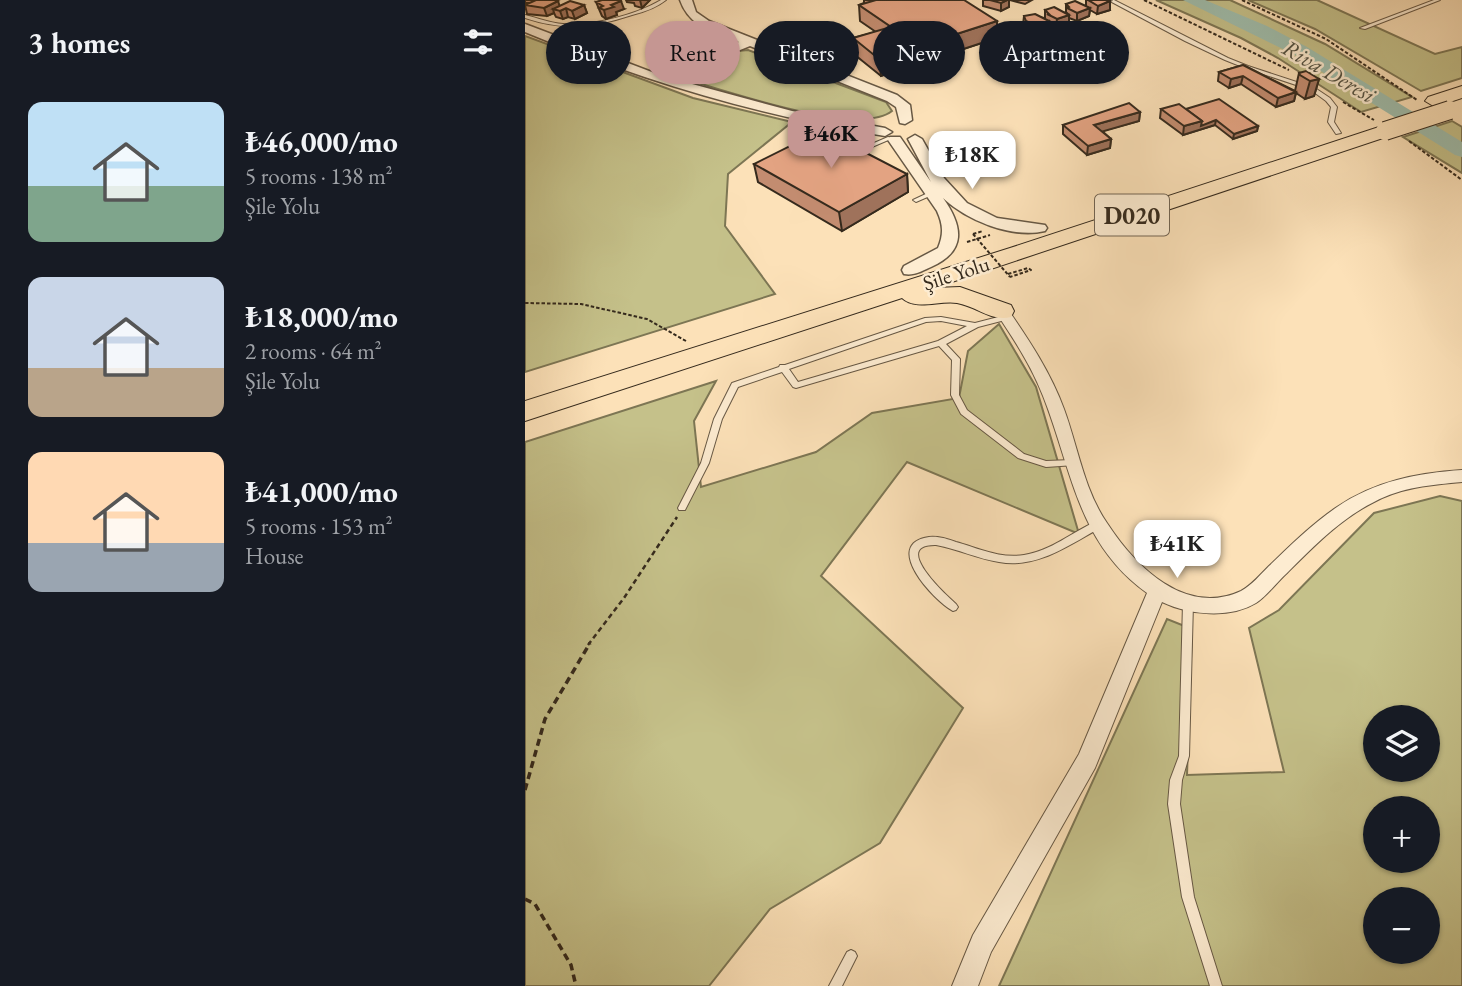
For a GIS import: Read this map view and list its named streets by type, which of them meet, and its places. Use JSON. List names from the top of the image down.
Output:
{
  "streets": {
    "highway": ["D020", "Şile Yolu"]
  },
  "crossings": [
    ["D020", "Şile Yolu"]
  ],
  "water": ["Riva Deresi"],
  "page": {
    "heading": "3 homes",
    "chip": [
      "Buy",
      "Rent",
      "Filters",
      "New",
      "Apartment"
    ],
    "list": [
      {
        "name": "₺46,000/mo",
        "note": "5 rooms · 138 m² · Şile Yolu"
      },
      {
        "name": "₺18,000/mo",
        "note": "2 rooms · 64 m² · Şile Yolu"
      },
      {
        "name": "₺41,000/mo",
        "note": "5 rooms · 153 m² · House"
      }
    ],
    "price": ["₺46K", "₺18K", "₺41K"],
    "map_buttons": ["+", "−"]
  }
}
